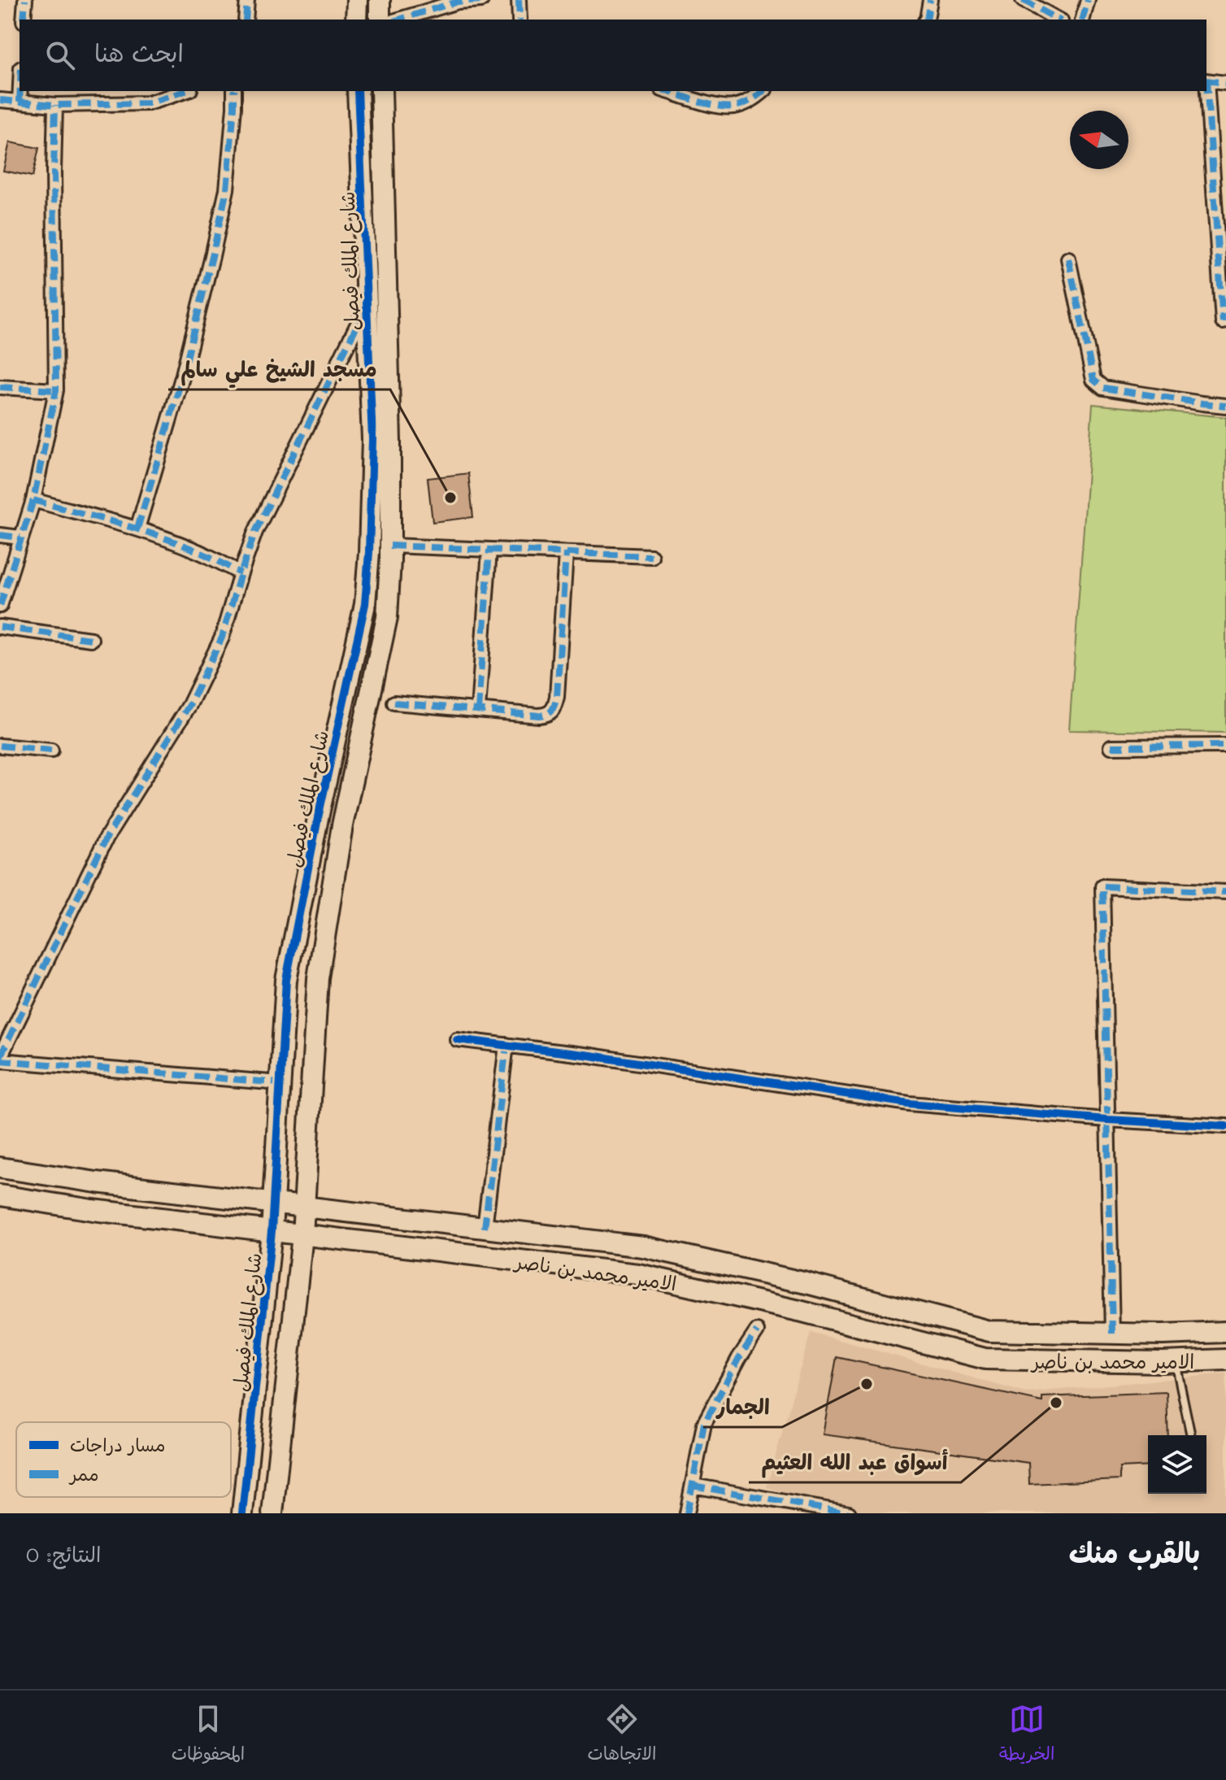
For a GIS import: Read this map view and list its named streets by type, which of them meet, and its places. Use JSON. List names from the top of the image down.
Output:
{
  "streets": {
    "street": ["شارع الملك فيصل", "الامير محمد بن ناصر"]
  },
  "crossings": [
    ["شارع الملك فيصل", "الامير محمد بن ناصر"]
  ],
  "places": ["مسجد الشيخ علي سالم", "الجمار", "أسواق عبد الله العثيم"],
  "legend": ["مسار دراجات", "ممر"],
  "north": "left",
  "page": {
    "search": "ابحث هنا",
    "heading": ["بالقرب منك", "النتائج: 0"],
    "nav": ["الخريطة", "الاتجاهات", "المحفوظات"]
  }
}
